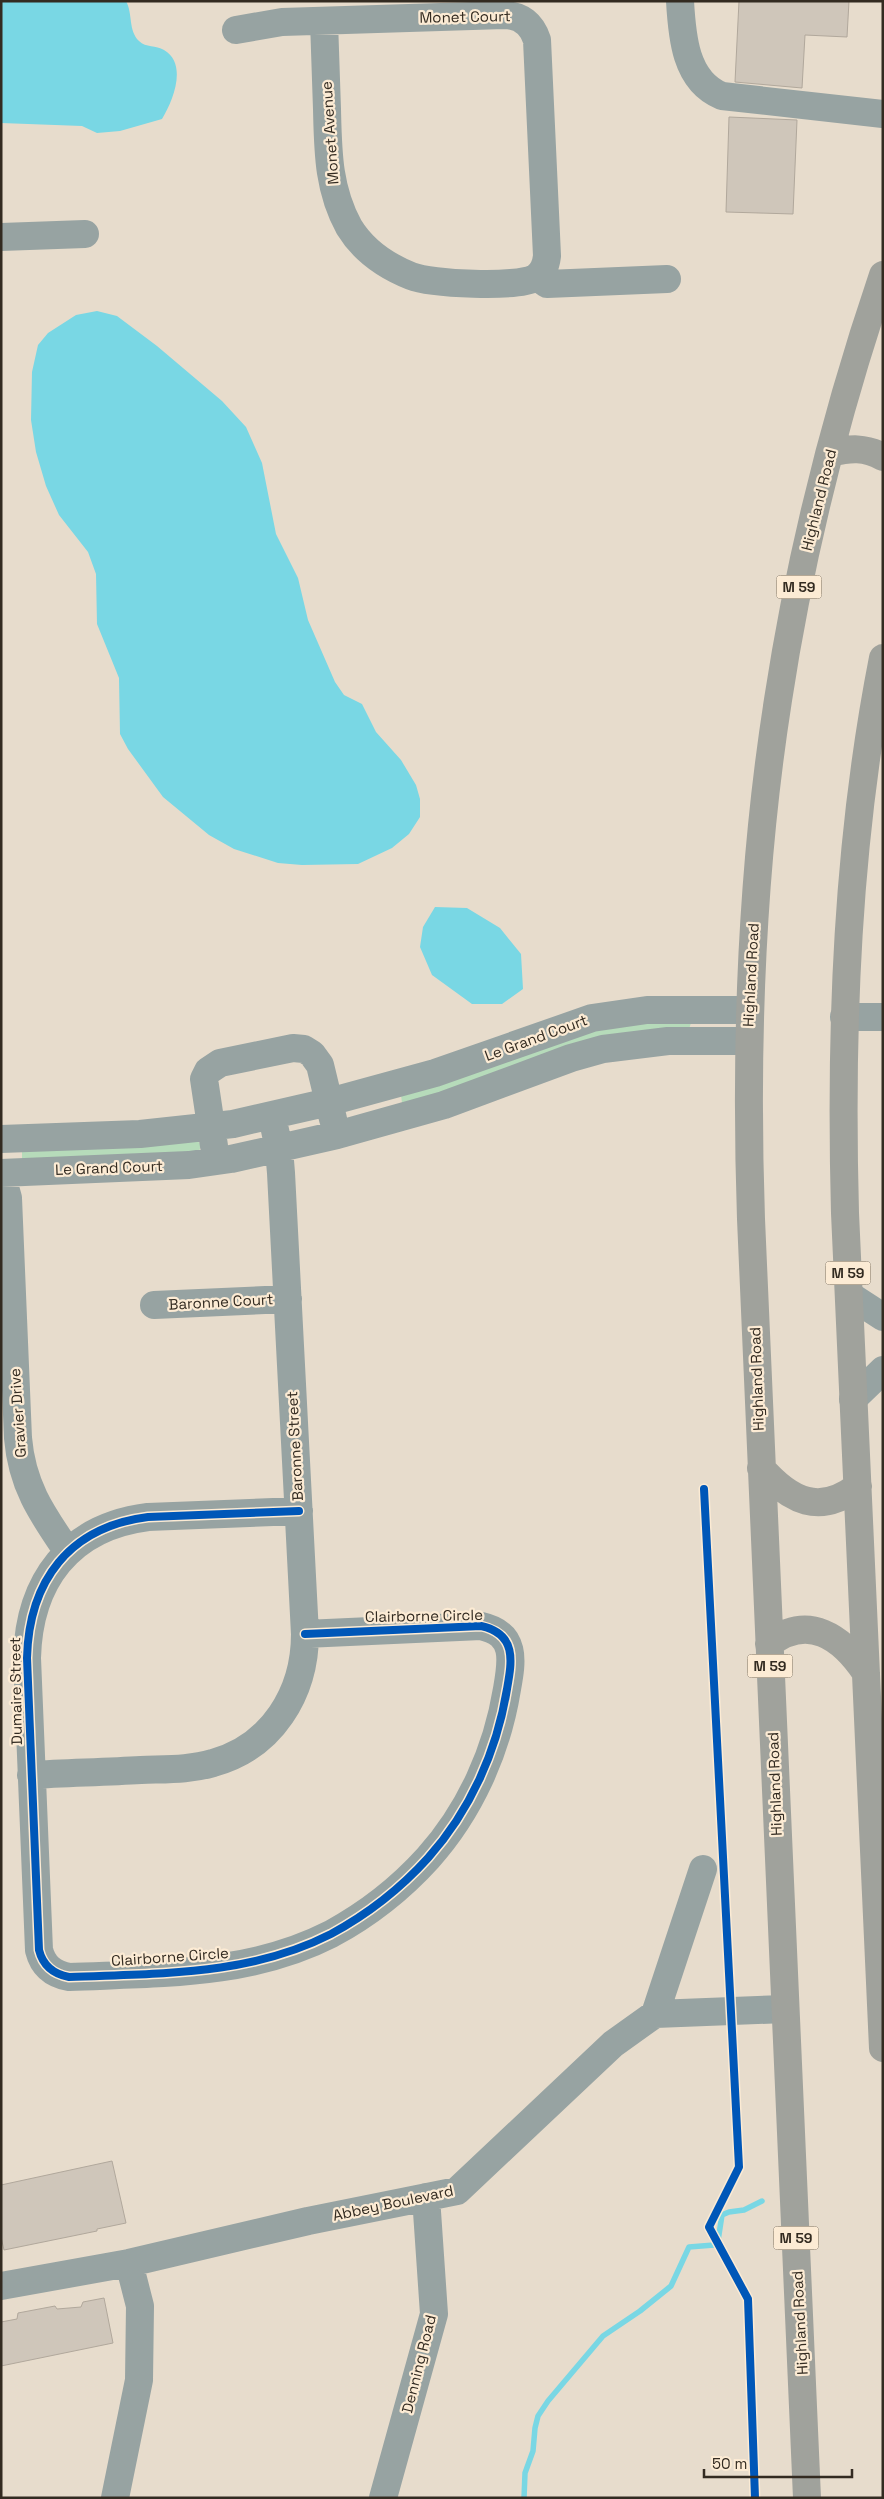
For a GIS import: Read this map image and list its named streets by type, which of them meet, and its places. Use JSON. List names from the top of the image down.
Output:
{
  "streets": {
    "highway": ["Highland Road", "M 59"],
    "street": [
      "Monet Court",
      "Monet Avenue",
      "Le Grand Court",
      "Baronne Court",
      "Gravier Drive",
      "Baronne Street",
      "Clairborne Circle",
      "Dumaire Street",
      "Abbey Boulevard",
      "Denning Road"
    ]
  },
  "crossings": [
    ["Monet Court", "Monet Avenue"],
    ["Highland Road", "Le Grand Court"],
    ["Le Grand Court", "Gravier Drive"],
    ["Le Grand Court", "Baronne Street"],
    ["Baronne Court", "Baronne Street"],
    ["Gravier Drive", "Dumaire Street"],
    ["Baronne Street", "Clairborne Circle"],
    ["Baronne Street", "Dumaire Street"],
    ["Clairborne Circle", "Dumaire Street"],
    ["Abbey Boulevard", "Denning Road"]
  ],
  "scale_bar": "50 m"
}
